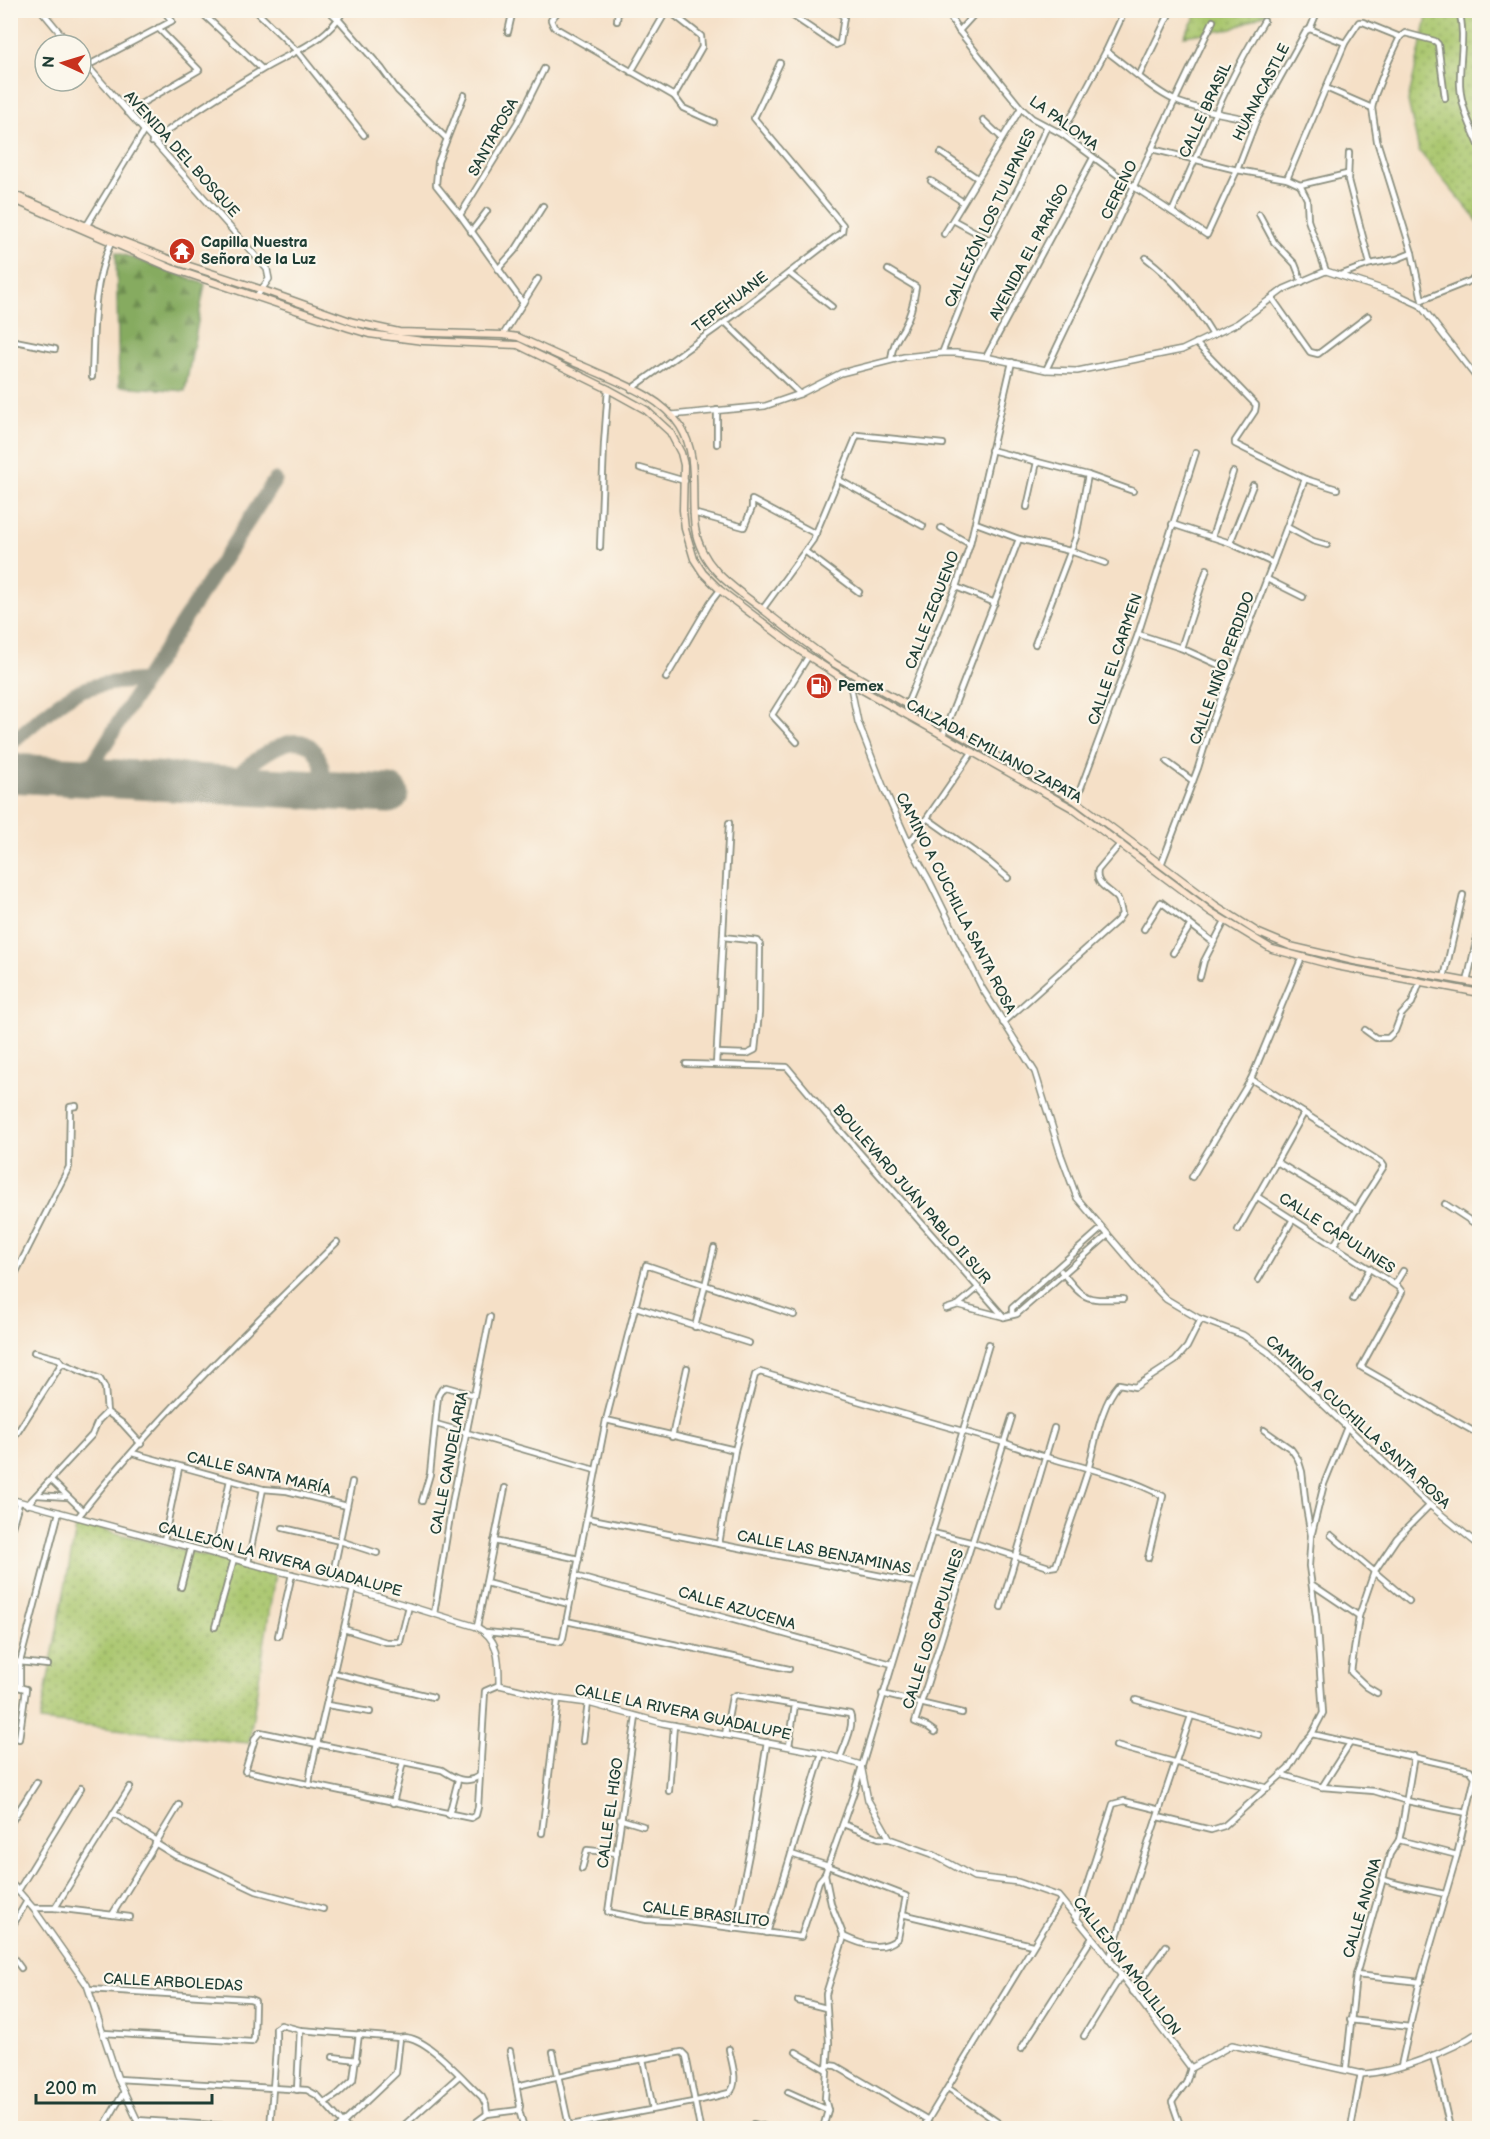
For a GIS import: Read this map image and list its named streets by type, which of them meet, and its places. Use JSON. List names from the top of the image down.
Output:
{
  "streets": {
    "main road": ["CALZADA EMILIANO ZAPATA"],
    "street": [
      "HUANACASTLE",
      "CALLE BRASIL",
      "LA PALOMA",
      "SANTAROSA",
      "AVENIDA DEL BOSQUE",
      "CERENO",
      "CALLEJÓN LOS TULIPANES",
      "AVENIDA EL PARAÍSO",
      "TEPEHUANE",
      "CALLE ZEQUENO",
      "CALLE EL CARMEN",
      "CALLE NIÑO PERDIDO",
      "CAMINO A CUCHILLA SANTA ROSA",
      "BOULEVARD JUÁN PABLO II SUR",
      "CALLE CAPULINES",
      "CALLE CANDELARIA",
      "CALLE SANTA MARÍA",
      "CALLE LAS BENJAMINAS",
      "CALLEJÓN LA RIVERA GUADALUPE",
      "CALLE AZUCENA",
      "CALLE LOS CAPULINES",
      "CALLE LA RIVERA GUADALUPE",
      "CALLE EL HIGO",
      "CALLE ANONA",
      "CALLE BRASILITO",
      "CALLEJÓN AMOLILLON",
      "CALLE ARBOLEDAS"
    ]
  },
  "crossings": [
    ["HUANACASTLE", "LA PALOMA"],
    ["CALLE BRASIL", "LA PALOMA"],
    ["LA PALOMA", "CERENO"],
    ["LA PALOMA", "CALLEJÓN LOS TULIPANES"],
    ["LA PALOMA", "AVENIDA EL PARAÍSO"],
    ["AVENIDA DEL BOSQUE", "CALZADA EMILIANO ZAPATA"],
    ["TEPEHUANE", "CALZADA EMILIANO ZAPATA"],
    ["CALLE ZEQUENO", "CALZADA EMILIANO ZAPATA"],
    ["CALLE EL CARMEN", "CALZADA EMILIANO ZAPATA"],
    ["CALLE NIÑO PERDIDO", "CALZADA EMILIANO ZAPATA"],
    ["CALZADA EMILIANO ZAPATA", "CAMINO A CUCHILLA SANTA ROSA"],
    ["CALLE CANDELARIA", "CALLEJÓN LA RIVERA GUADALUPE"],
    ["CALLE LA RIVERA GUADALUPE", "CALLE EL HIGO"],
    ["CALLE EL HIGO", "CALLE BRASILITO"]
  ],
  "places": {
    "temple": ["Capilla Nuestra Señora de la Luz"],
    "fuel station": ["Pemex"]
  },
  "scale_bar": "200 m",
  "north": "left"
}
